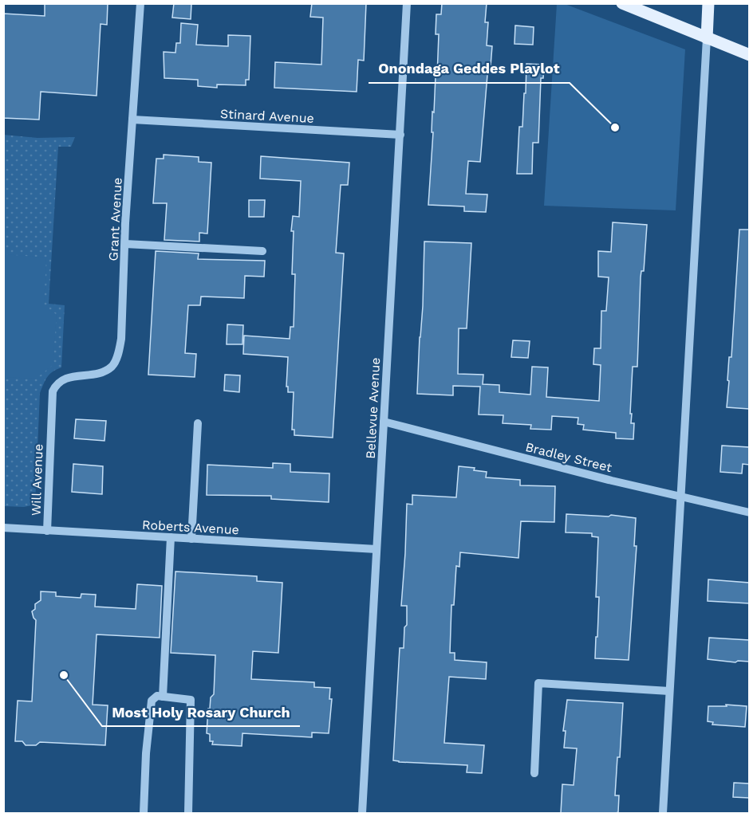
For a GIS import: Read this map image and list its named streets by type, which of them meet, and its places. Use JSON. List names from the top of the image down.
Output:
{
  "streets": {
    "street": [
      "Stinard Avenue",
      "Grant Avenue",
      "Bellevue Avenue",
      "Bradley Street",
      "Will Avenue",
      "Roberts Avenue"
    ]
  },
  "crossings": [
    ["Stinard Avenue", "Grant Avenue"],
    ["Stinard Avenue", "Bellevue Avenue"],
    ["Grant Avenue", "Will Avenue"],
    ["Bellevue Avenue", "Bradley Street"],
    ["Bellevue Avenue", "Roberts Avenue"],
    ["Will Avenue", "Roberts Avenue"]
  ],
  "places": ["Onondaga Geddes Playlot", "Most Holy Rosary Church"]
}
